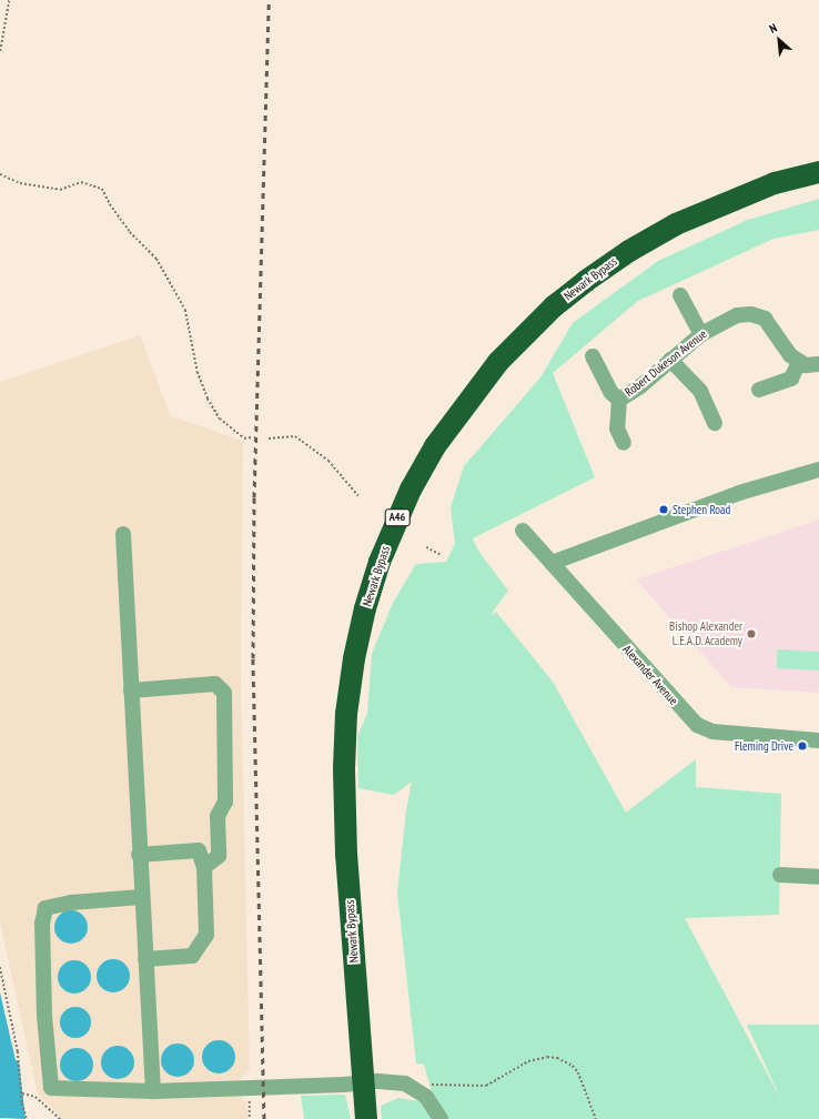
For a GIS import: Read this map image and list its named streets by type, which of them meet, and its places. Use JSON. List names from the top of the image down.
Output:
{
  "streets": {
    "highway": ["Newark Bypass", "A46"],
    "street": ["Robert Dukeson Avenue", "Alexander Avenue"]
  },
  "places": ["Stephen Road", "Bishop Alexander L.E.A.D. Academy", "Fleming Drive"],
  "north": "top left"
}
